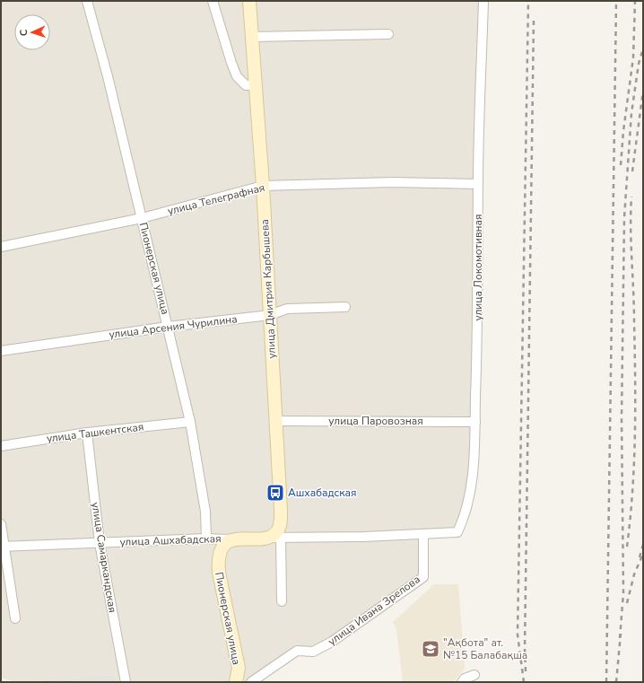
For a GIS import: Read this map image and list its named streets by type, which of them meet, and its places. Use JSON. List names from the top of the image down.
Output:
{
  "streets": {
    "street": [
      "улица Телеграфная",
      "улица Локомотивная",
      "Пионерская улица",
      "улица Дмитрия Карбышева",
      "улица Арсения Чурилина",
      "улица Паровозная",
      "улица Ташкентская",
      "улица Ашхабадская",
      "улица Самаркандская",
      "улица Ивана Зрелова"
    ]
  },
  "crossings": [
    ["улица Телеграфная", "улица Локомотивная"],
    ["улица Телеграфная", "Пионерская улица"],
    ["улица Телеграфная", "улица Дмитрия Карбышева"],
    ["улица Локомотивная", "улица Паровозная"],
    ["улица Локомотивная", "улица Ивана Зрелова"],
    ["Пионерская улица", "улица Арсения Чурилина"],
    ["Пионерская улица", "улица Ташкентская"],
    ["Пионерская улица", "улица Ашхабадская"],
    ["улица Дмитрия Карбышева", "улица Арсения Чурилина"],
    ["улица Дмитрия Карбышева", "улица Паровозная"],
    ["улица Ташкентская", "улица Самаркандская"],
    ["улица Ашхабадская", "улица Самаркандская"]
  ],
  "places": {
    "bus stop": ["Ашхабадская"],
    "school or university": ["\"Ақбота\" ат. №15 Балабақша"]
  },
  "north": "left"
}
